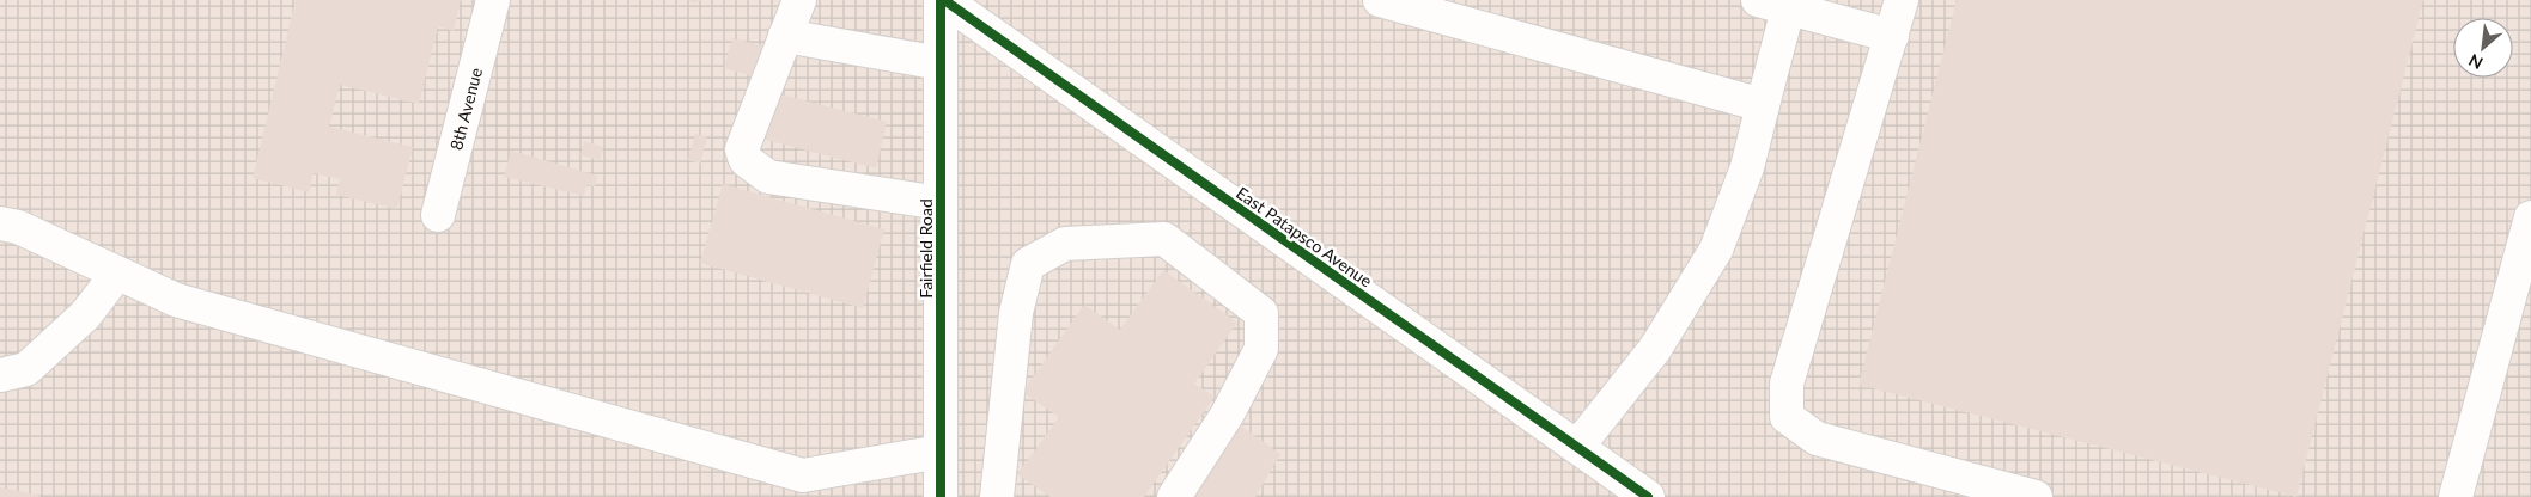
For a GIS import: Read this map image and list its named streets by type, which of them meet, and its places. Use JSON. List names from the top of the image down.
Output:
{
  "streets": {
    "street": ["8th Avenue", "East Patapsco Avenue", "Fairfield Road"]
  },
  "crossings": [
    ["East Patapsco Avenue", "Fairfield Road"]
  ],
  "north": "bottom left"
}
